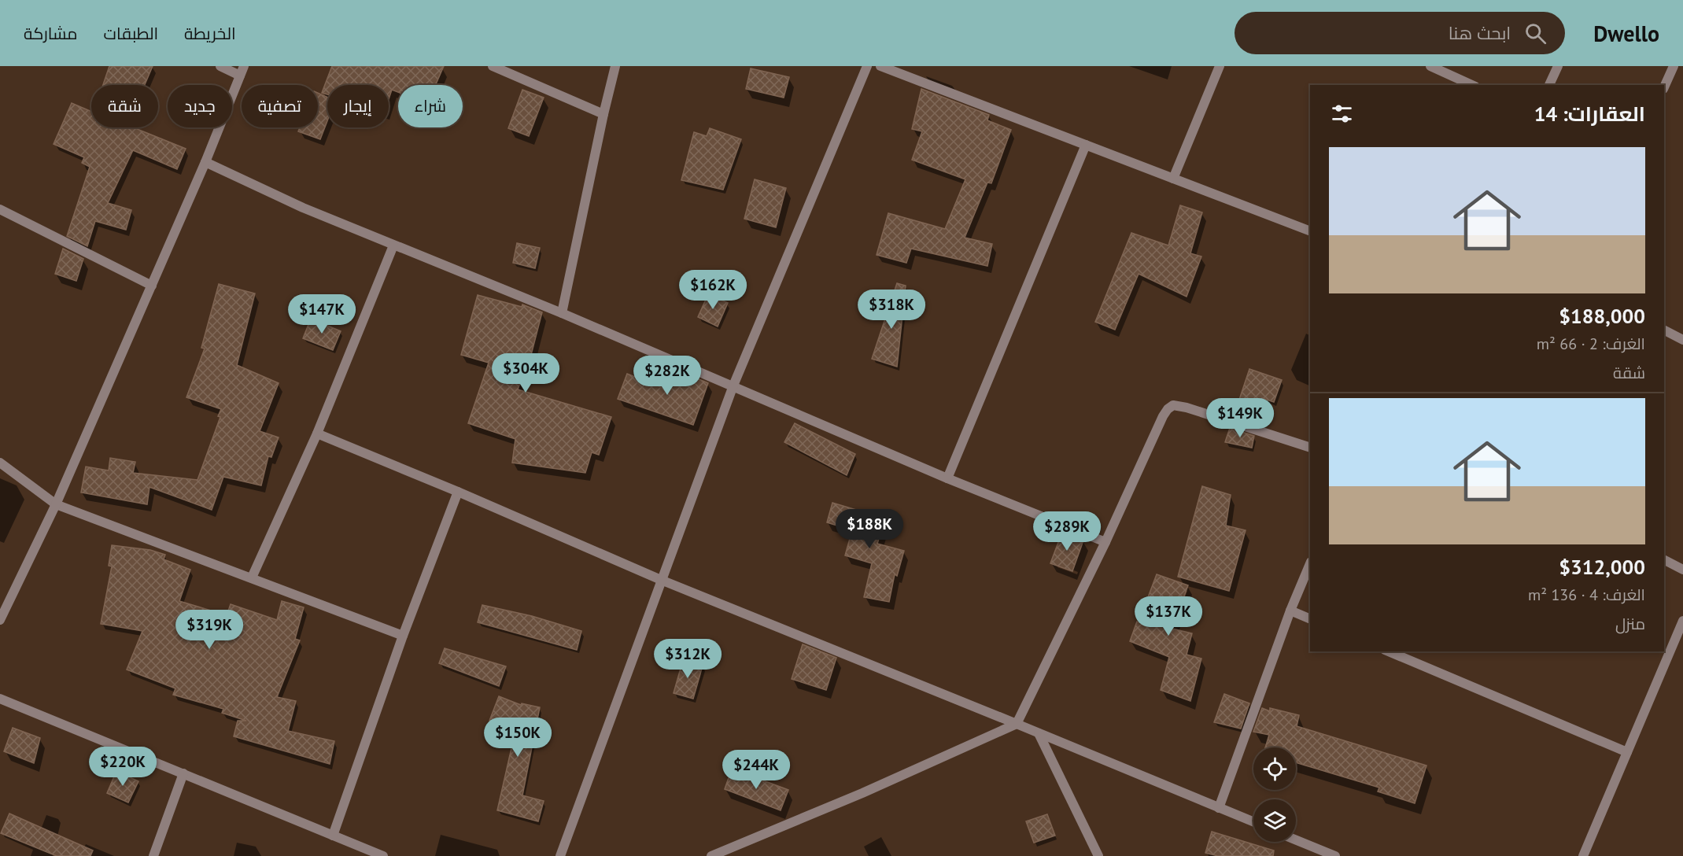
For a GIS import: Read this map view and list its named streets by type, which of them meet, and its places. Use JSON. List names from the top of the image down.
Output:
{
  "page": {
    "header": "Dwello",
    "search": "ابحث هنا",
    "nav": ["الخريطة", "الطبقات", "مشاركة"],
    "chip": [
      "شراء",
      "إيجار",
      "تصفية",
      "جديد",
      "شقة"
    ],
    "heading": "العقارات: 14",
    "list": [
      {
        "name": "$188,000",
        "note": "الغرف: 2 · 66 m² · شقة"
      },
      {
        "name": "$312,000",
        "note": "الغرف: 4 · 136 m² · منزل"
      }
    ],
    "price": [
      "$162K",
      "$318K",
      "$147K",
      "$304K",
      "$282K",
      "$149K",
      "$188K",
      "$289K",
      "$137K",
      "$319K",
      "$312K",
      "$150K",
      "$220K",
      "$244K"
    ]
  }
}
